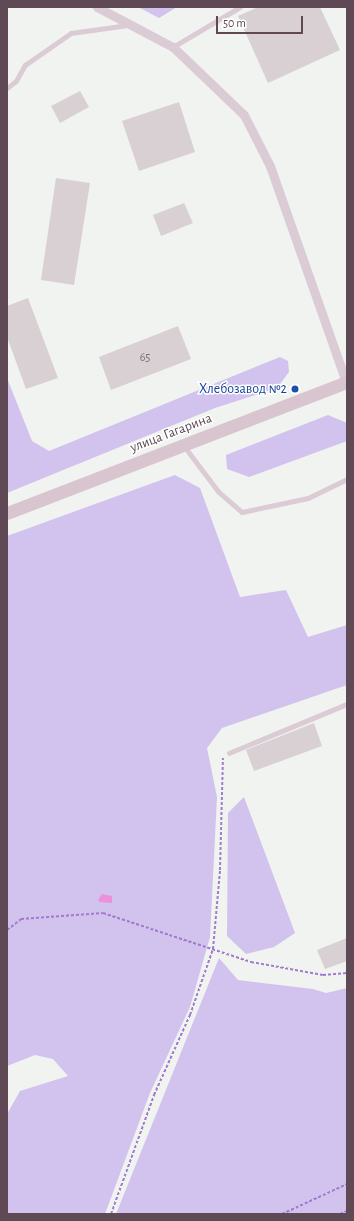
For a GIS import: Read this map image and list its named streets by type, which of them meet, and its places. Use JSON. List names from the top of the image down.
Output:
{
  "streets": {
    "main road": ["улица Гагарина"]
  },
  "places": ["Хлебозавод №2"],
  "house_numbers": ["65"],
  "scale_bar": "50 m"
}
